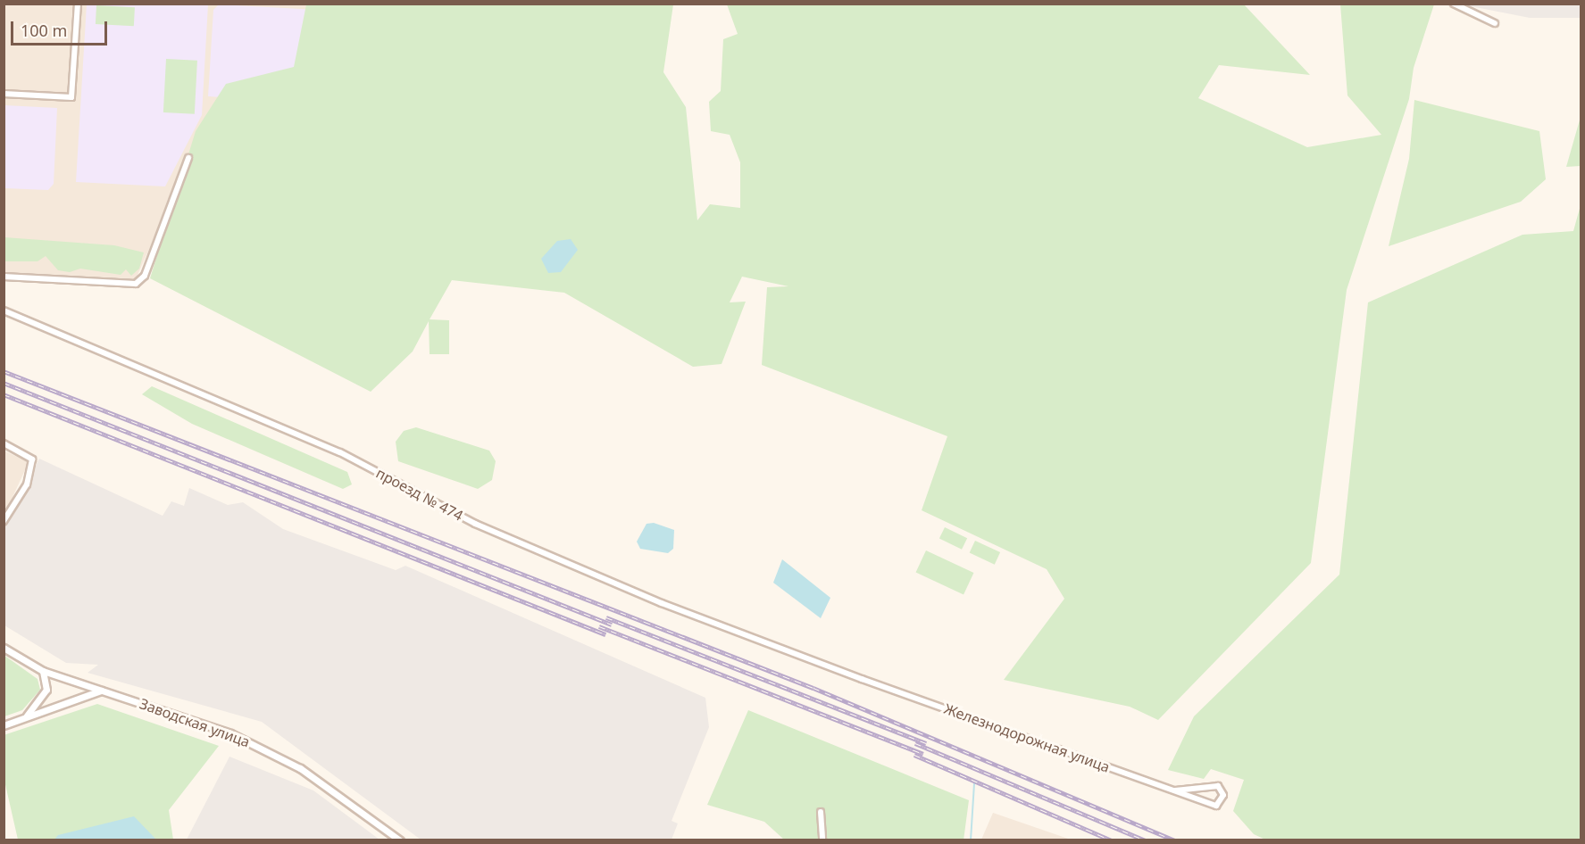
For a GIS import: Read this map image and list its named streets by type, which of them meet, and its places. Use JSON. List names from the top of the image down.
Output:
{
  "streets": {
    "street": ["проезд № 474", "Заводская улица", "Железнодорожная улица"]
  },
  "crossings": [
    ["проезд № 474", "Железнодорожная улица"]
  ],
  "scale_bar": "100 m"
}
